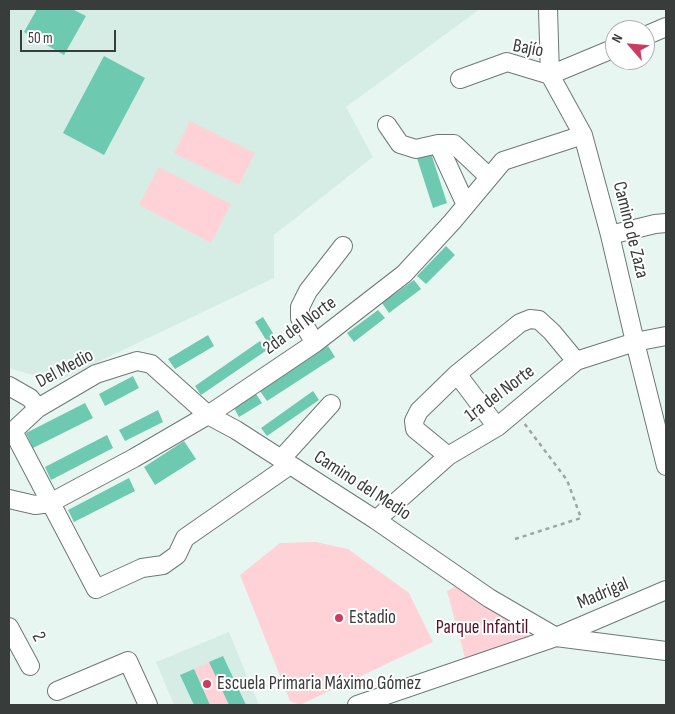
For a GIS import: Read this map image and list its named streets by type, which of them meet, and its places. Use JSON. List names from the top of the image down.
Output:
{
  "streets": {
    "street": [
      "Bajío",
      "Camino de Zaza",
      "2da del Norte",
      "Del Medio",
      "1ra del Norte",
      "Camino del Medio",
      "Madrigal",
      "2"
    ]
  },
  "crossings": [
    ["Bajío", "Camino de Zaza"],
    ["Camino de Zaza", "2da del Norte"],
    ["Camino de Zaza", "1ra del Norte"],
    ["2da del Norte", "Camino del Medio"],
    ["Del Medio", "Camino del Medio"],
    ["1ra del Norte", "Camino del Medio"],
    ["Camino del Medio", "Madrigal"]
  ],
  "parks": ["Parque Infantil"],
  "places": ["Estadio", "Escuela Primaria Máximo Gómez"],
  "scale_bar": "50 m",
  "north": "top left"
}
